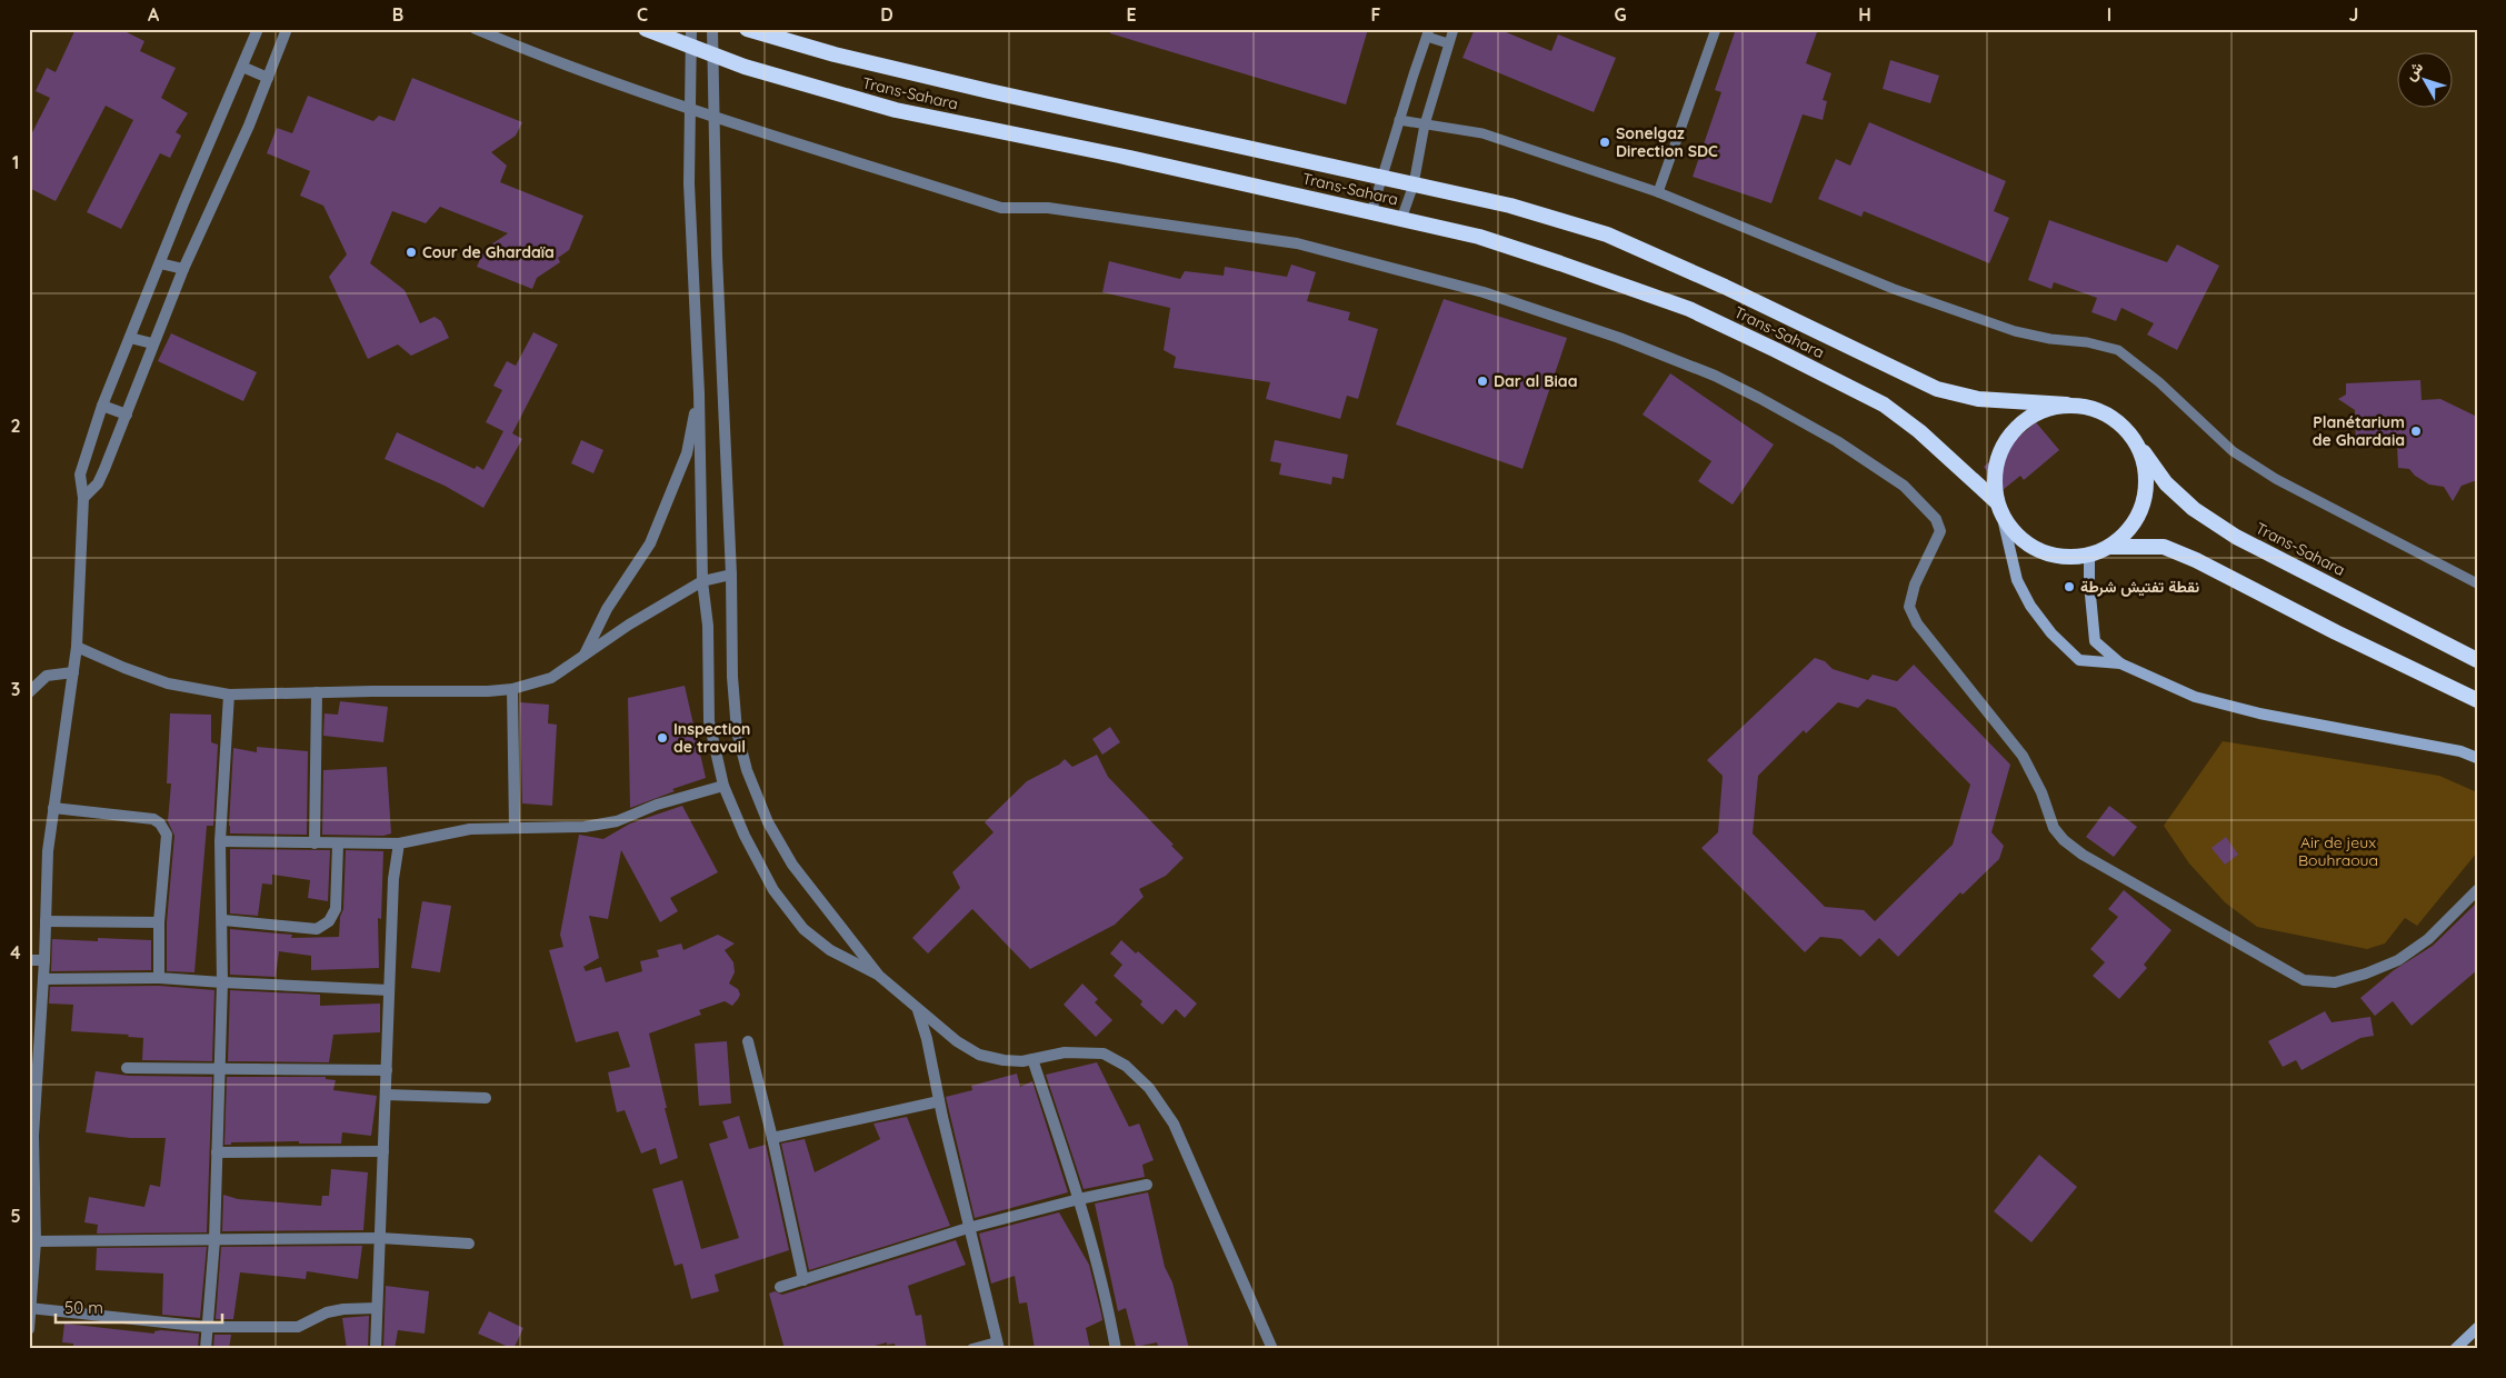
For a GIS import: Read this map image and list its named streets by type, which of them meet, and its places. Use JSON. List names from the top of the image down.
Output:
{
  "streets": {
    "highway": ["Trans-Sahara"]
  },
  "parks": ["Air de jeux Bouhraoua"],
  "places": [
    "Sonelgaz Direction SDC",
    "Cour de Ghardaïa",
    "Dar al Biaa",
    "Planétarium de Ghardaia",
    "نقطة تفتيش شرطة",
    "Inspection de travail"
  ],
  "scale_bar": "50 m",
  "north": "top left",
  "grid": {
    "columns": [
      "A",
      "B",
      "C",
      "D",
      "E",
      "F",
      "G",
      "H",
      "I",
      "J"
    ],
    "rows": [
      "1",
      "2",
      "3",
      "4",
      "5"
    ]
  }
}
